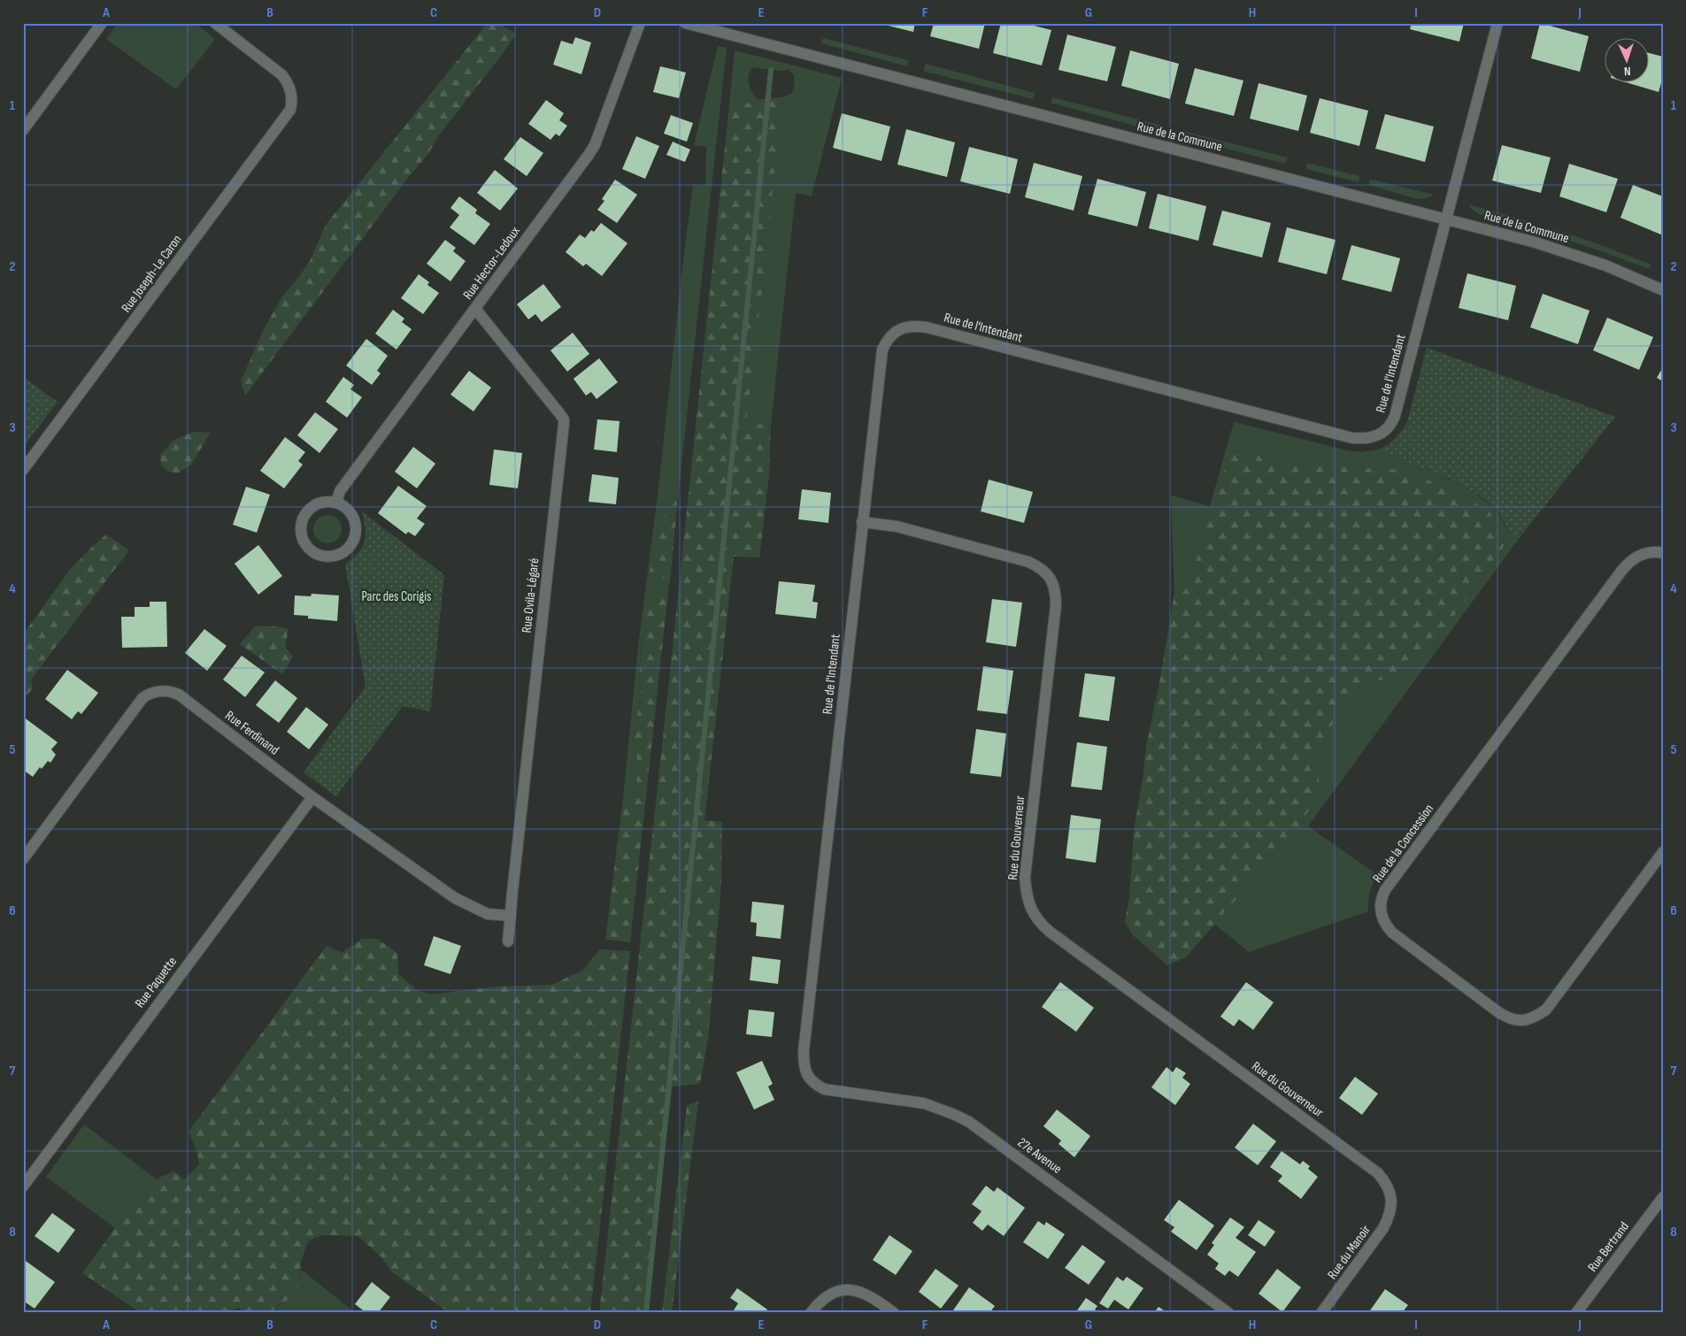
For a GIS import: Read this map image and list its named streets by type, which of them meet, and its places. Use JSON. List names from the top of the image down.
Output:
{
  "streets": {
    "street": [
      "Rue de la Commune",
      "Rue Hector-Ledoux",
      "Rue Joseph-Le Caron",
      "Rue de l'Intendant",
      "Rue Ovila-Légaré",
      "Rue Ferdinand",
      "Rue du Gouverneur",
      "Rue de la Concession",
      "Rue Paquette",
      "27e Avenue",
      "Rue Bertrand",
      "Rue du Manoir"
    ]
  },
  "crossings": [
    ["Rue de la Commune", "Rue de l'Intendant"],
    ["Rue Hector-Ledoux", "Rue Ovila-Légaré"],
    ["Rue de l'Intendant", "Rue du Gouverneur"],
    ["Rue de l'Intendant", "27e Avenue"],
    ["Rue Ovila-Légaré", "Rue Ferdinand"],
    ["Rue Ferdinand", "Rue Paquette"],
    ["Rue du Gouverneur", "Rue du Manoir"]
  ],
  "parks": ["Parc des Corigis"],
  "north": "bottom",
  "grid": {
    "columns": [
      "A",
      "B",
      "C",
      "D",
      "E",
      "F",
      "G",
      "H",
      "I",
      "J"
    ],
    "rows": [
      "1",
      "2",
      "3",
      "4",
      "5",
      "6",
      "7",
      "8"
    ]
  }
}
